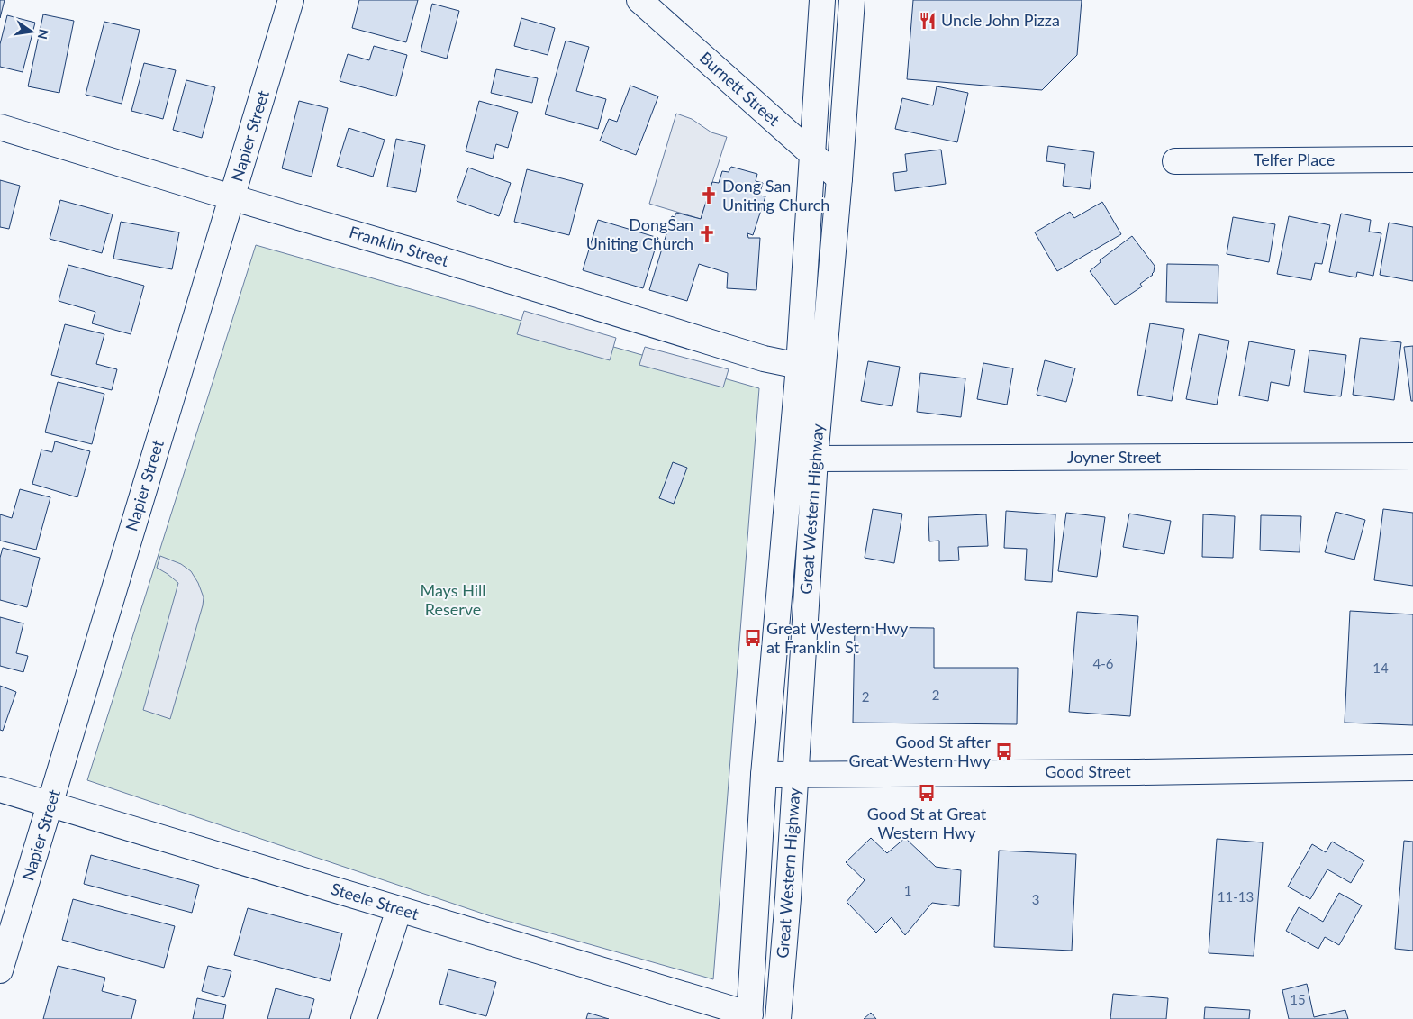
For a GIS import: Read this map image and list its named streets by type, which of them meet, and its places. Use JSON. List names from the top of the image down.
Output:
{
  "streets": {
    "main road": [
      "Burnett Street",
      "Napier Street",
      "Telfer Place",
      "Franklin Street",
      "Joyner Street",
      "Great Western Highway",
      "Good Street",
      "Steele Street"
    ]
  },
  "crossings": [
    ["Burnett Street", "Great Western Highway"],
    ["Napier Street", "Franklin Street"],
    ["Napier Street", "Steele Street"],
    ["Franklin Street", "Great Western Highway"],
    ["Joyner Street", "Great Western Highway"],
    ["Great Western Highway", "Good Street"],
    ["Great Western Highway", "Steele Street"]
  ],
  "parks": ["Mays Hill Reserve"],
  "places": {
    "restaurant": ["Uncle John Pizza"],
    "church": ["Dong San Uniting Church", "DongSan Uniting Church"],
    "bus stop": ["Great Western Hwy at Franklin St", "Good St after Great Western Hwy", "Good St at Great Western Hwy"]
  },
  "house_numbers": [
    "4-6",
    "14",
    "2",
    "2",
    "1",
    "11-13",
    "3",
    "15"
  ],
  "north": "right"
}
